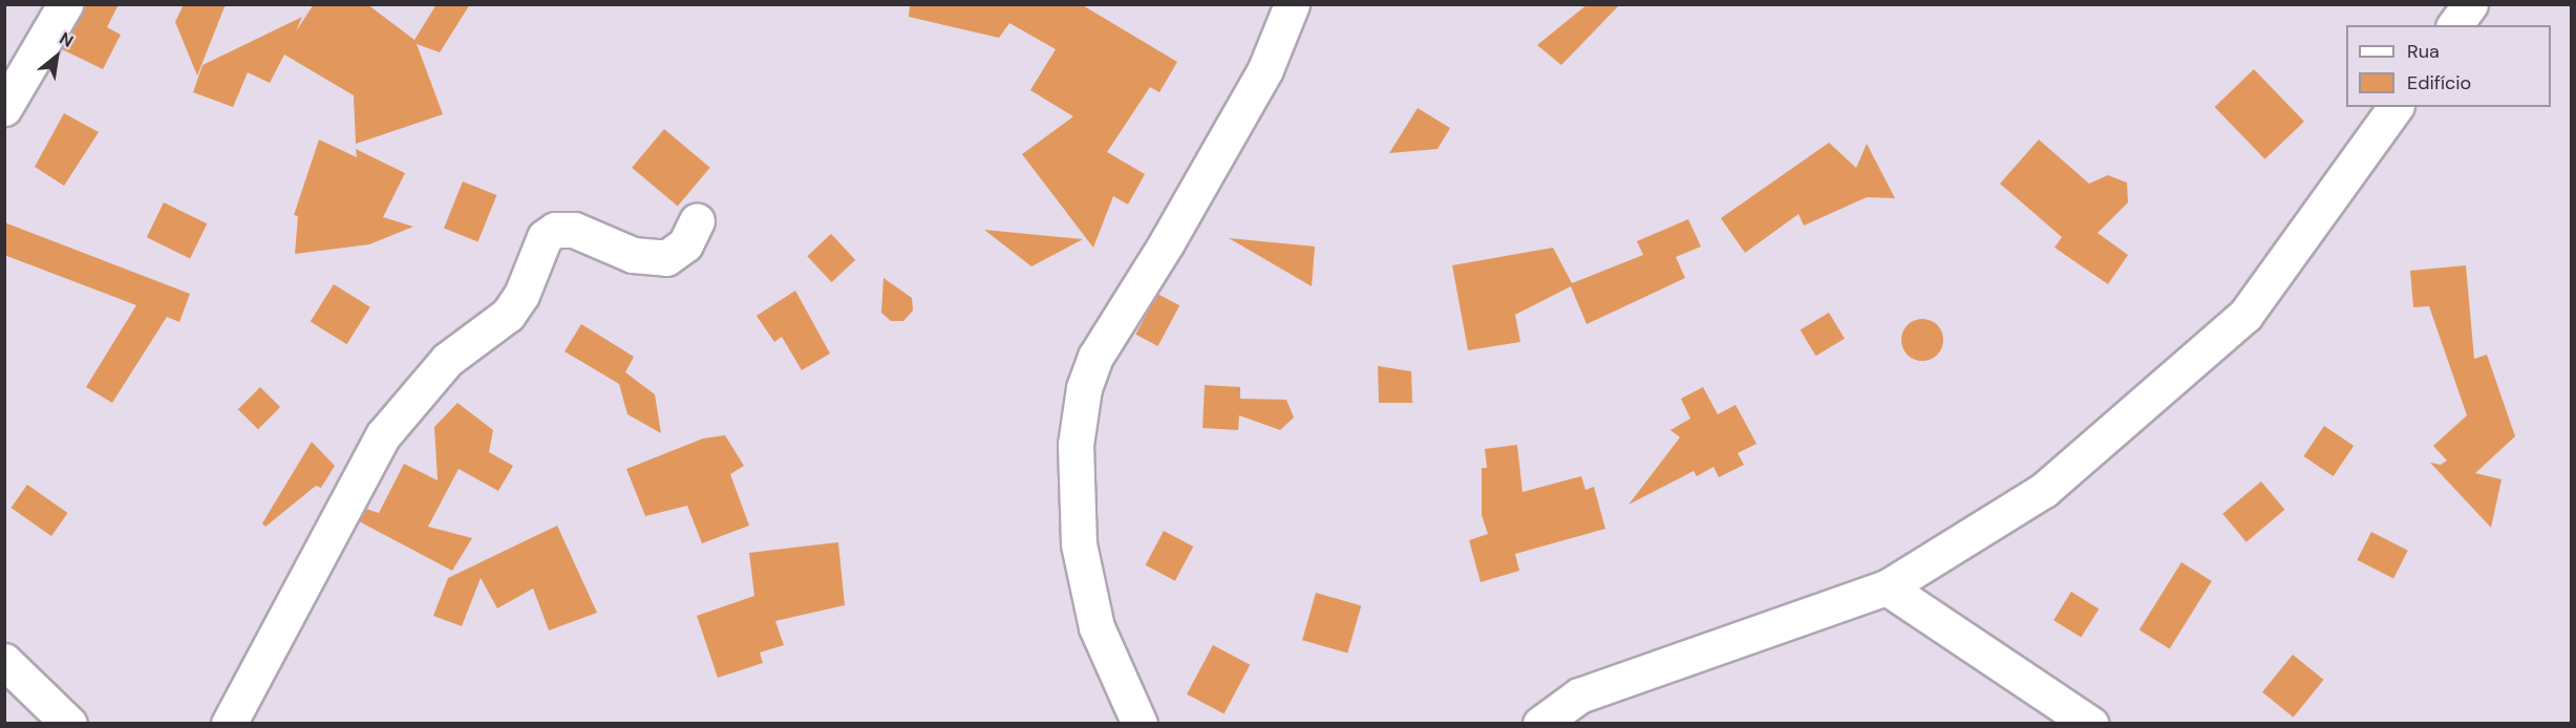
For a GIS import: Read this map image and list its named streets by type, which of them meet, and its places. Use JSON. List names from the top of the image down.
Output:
{
  "legend": ["Rua", "Edifício"],
  "north": "top right"
}
